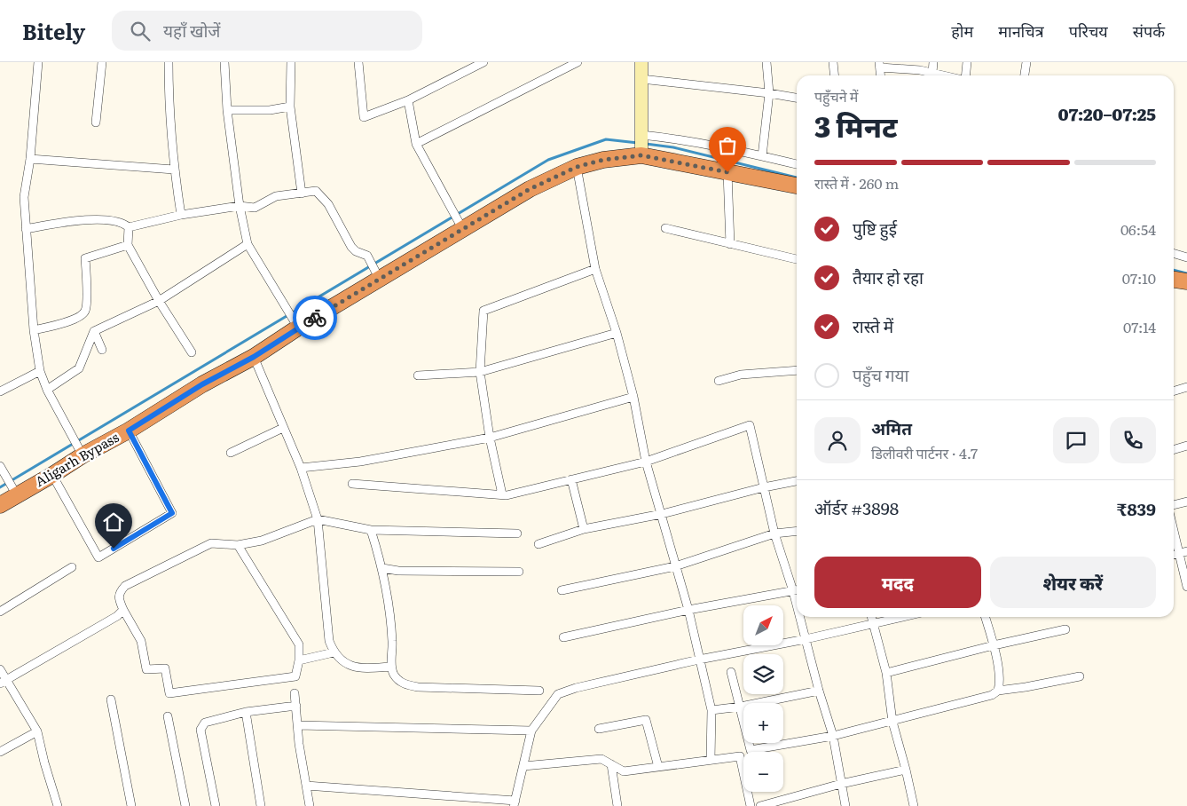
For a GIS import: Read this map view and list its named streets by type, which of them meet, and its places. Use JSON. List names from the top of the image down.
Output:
{
  "streets": {
    "highway": ["Aligarh Bypass"]
  },
  "north": "top right",
  "page": {
    "header": "Bitely",
    "search": "यहाँ खोजें",
    "nav": [
      "होम",
      "मानचित्र",
      "परिचय",
      "संपर्क"
    ],
    "heading": ["3 मिनट", "पहुँचने में", "07:20–07:25"],
    "panel": [
      "अमित",
      "डिलीवरी पार्टनर · 4.7",
      "ऑर्डर #3898",
      "₹839"
    ],
    "bar": "रास्ते में · 260 m",
    "list": [
      ["पुष्टि हुई", "06:54"],
      ["तैयार हो रहा", "07:10"],
      ["रास्ते में", "07:14"],
      "पहुँच गया"
    ],
    "buttons": ["मदद", "शेयर करें"],
    "map_buttons": ["+", "−"]
  }
}
